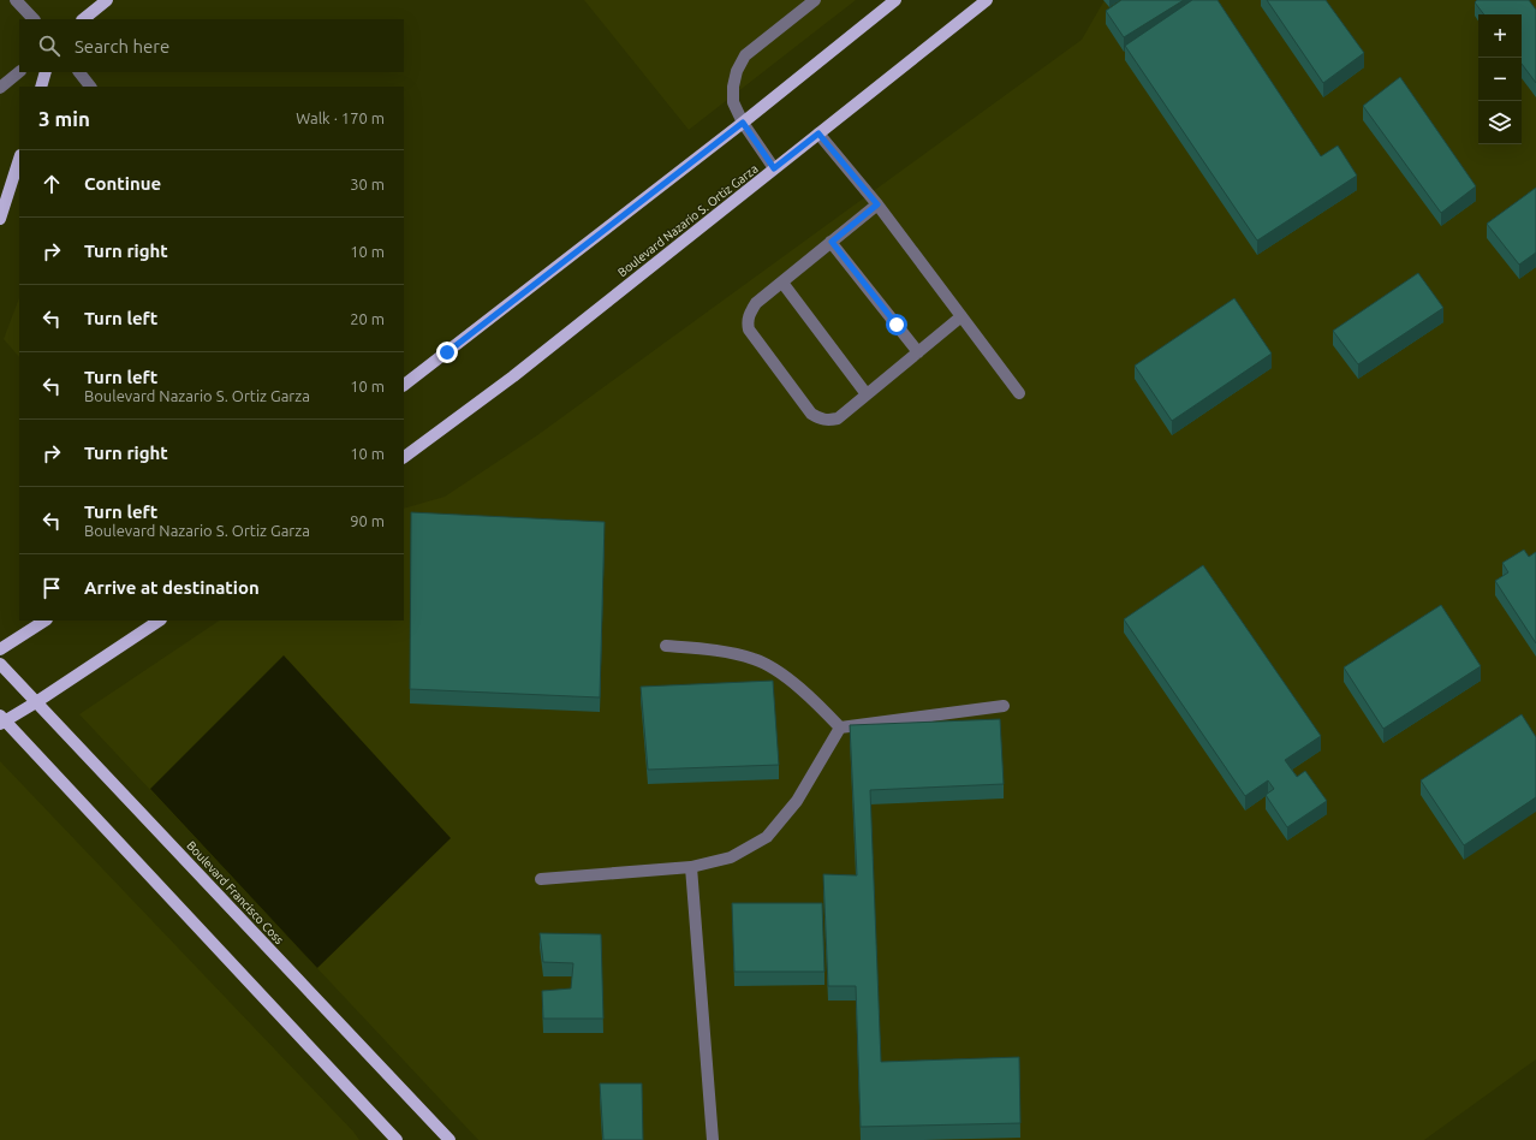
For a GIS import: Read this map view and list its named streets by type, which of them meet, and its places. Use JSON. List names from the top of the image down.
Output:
{
  "streets": {
    "main road": ["Boulevard Nazario S. Ortiz Garza", "Boulevard Francisco Coss"]
  },
  "page": {
    "map_buttons": ["+", "−"],
    "search": "Search here",
    "heading": ["3 min", "Walk · 170 m"],
    "list": [
      ["Continue", "30 m"],
      ["Turn right", "10 m"],
      ["Turn left", "20 m"],
      ["Turn left", "Boulevard Nazario S. Ortiz Garza", "10 m"],
      ["Turn right", "10 m"],
      ["Turn left", "Boulevard Nazario S. Ortiz Garza", "90 m"],
      "Arrive at destination"
    ]
  }
}
